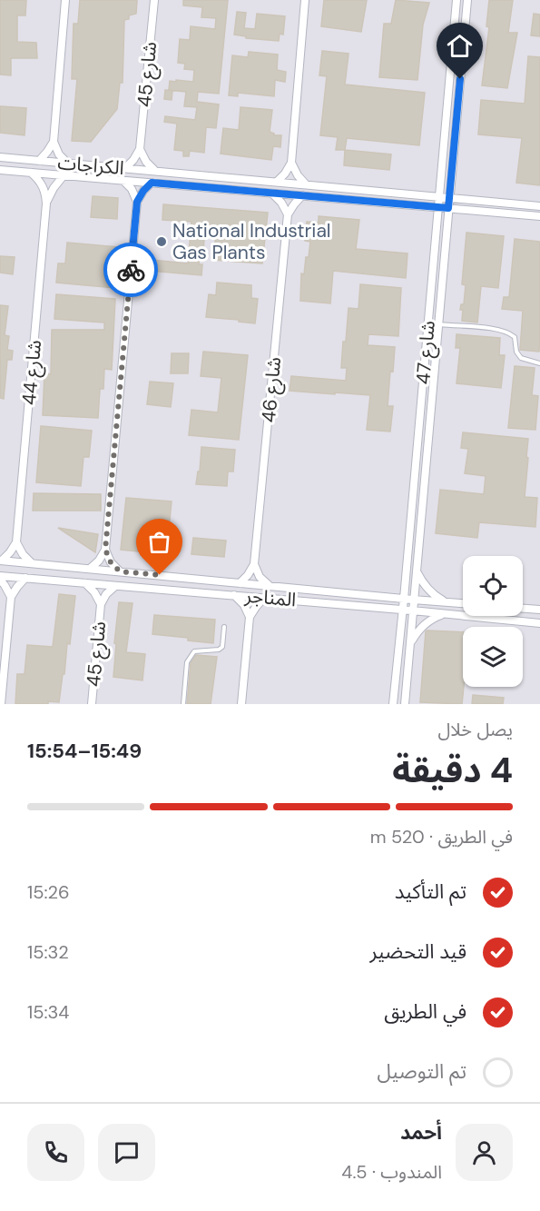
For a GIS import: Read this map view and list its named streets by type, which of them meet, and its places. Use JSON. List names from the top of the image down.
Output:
{
  "streets": {
    "street": [
      "شارع 45",
      "الكراجات",
      "شارع 47",
      "شارع 44",
      "شارع 46",
      "المناجر"
    ]
  },
  "crossings": [
    ["شارع 45", "المناجر"],
    ["الكراجات", "شارع 47"],
    ["الكراجات", "شارع 44"],
    ["شارع 47", "المناجر"]
  ],
  "places": ["National Industrial Gas Plants"],
  "page": {
    "heading": ["4 دقيقة", "يصل خلال", "15:49–15:54"],
    "panel": ["أحمد", "المندوب · 4.5"],
    "bar": "في الطريق · 520 m",
    "list": [
      ["تم التأكيد", "15:26"],
      ["قيد التحضير", "15:32"],
      ["في الطريق", "15:34"],
      "تم التوصيل"
    ]
  }
}
